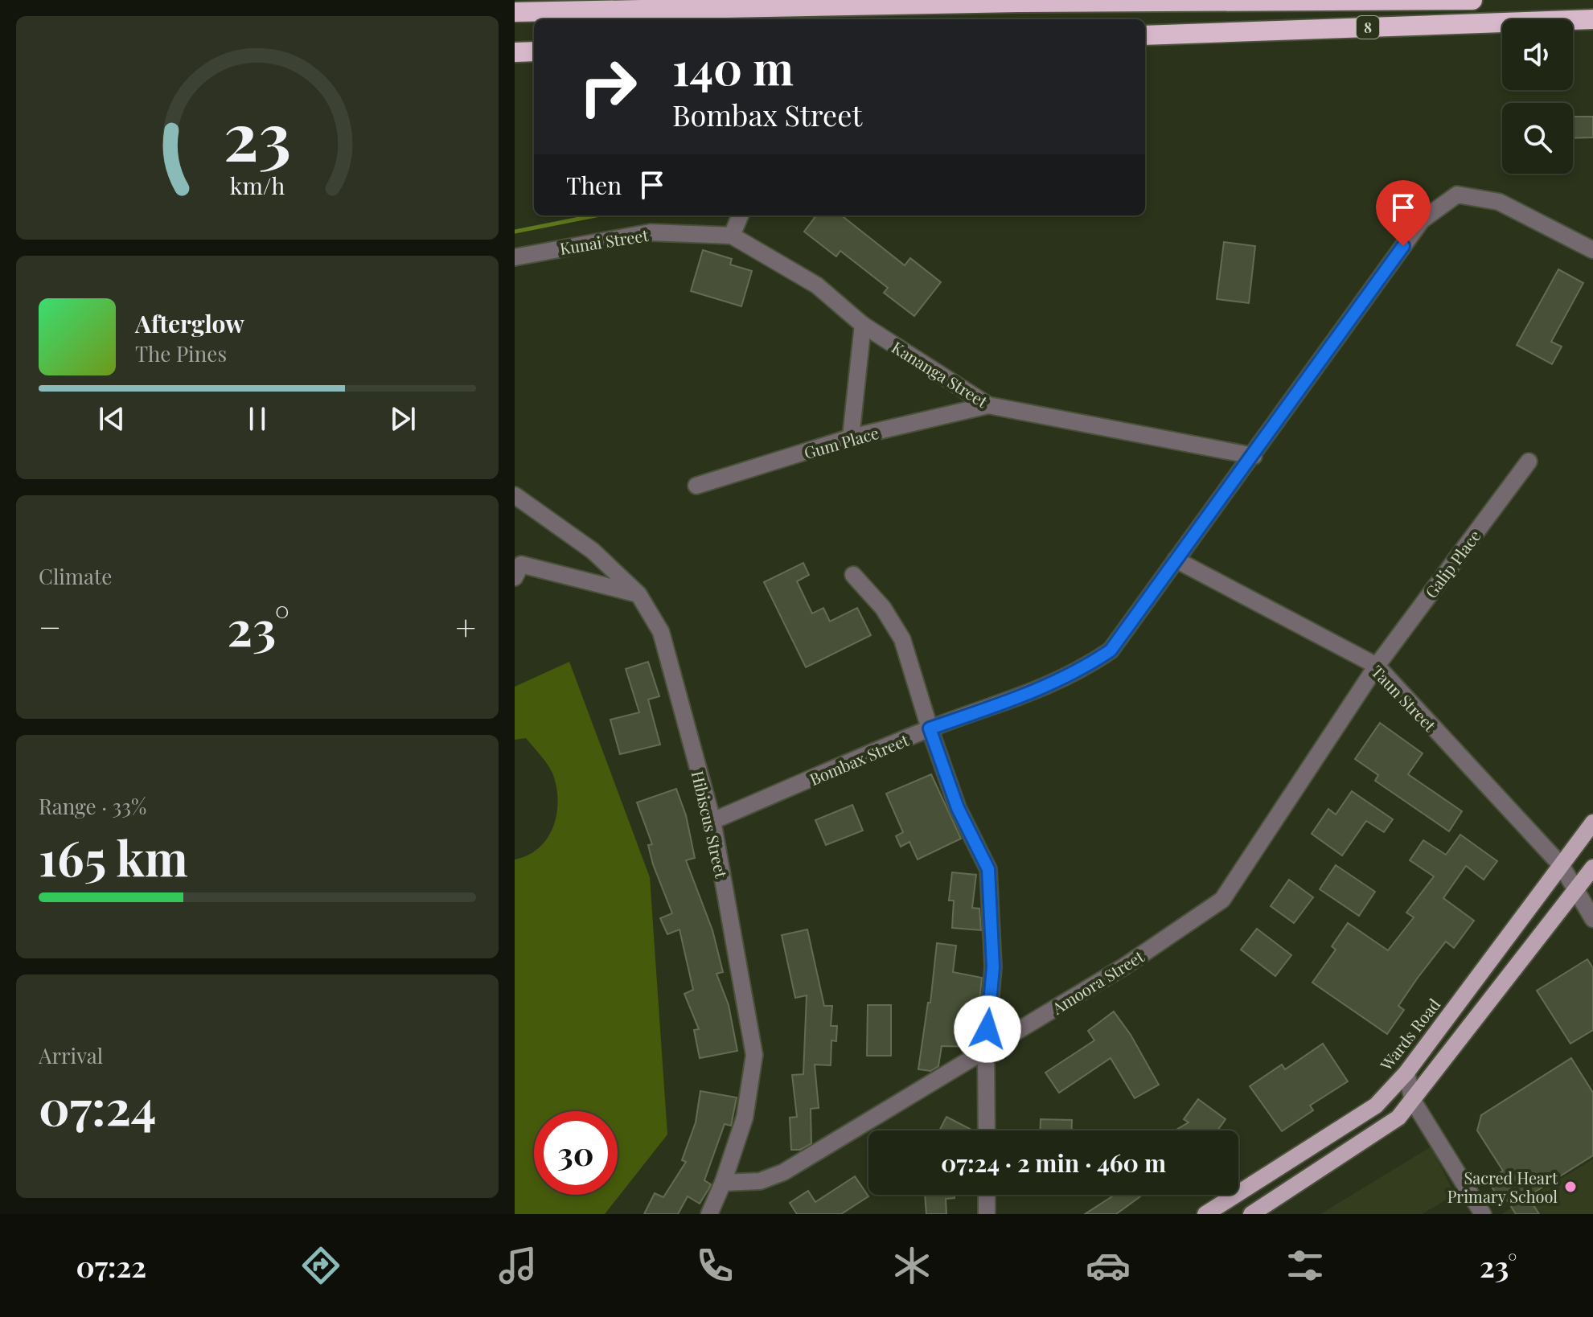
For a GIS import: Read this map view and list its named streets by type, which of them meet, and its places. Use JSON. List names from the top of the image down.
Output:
{
  "streets": {
    "highway": ["8"],
    "main road": ["Wards Road"],
    "street": [
      "Kunai Street",
      "Kananga Street",
      "Gum Place",
      "Galip Place",
      "Taun Street",
      "Bombax Street",
      "Hibiscus Street",
      "Amoora Street"
    ]
  },
  "crossings": [
    ["Kunai Street", "Kananga Street"],
    ["Kananga Street", "Gum Place"],
    ["Kananga Street", "Bombax Street"],
    ["Galip Place", "Taun Street"],
    ["Galip Place", "Amoora Street"],
    ["Taun Street", "Bombax Street"],
    ["Taun Street", "Amoora Street"],
    ["Taun Street", "Wards Road"],
    ["Bombax Street", "Hibiscus Street"],
    ["Hibiscus Street", "Amoora Street"]
  ],
  "places": ["Sacred Heart Primary School"],
  "page": {
    "turn": ["140 m", "Bombax Street"],
    "then": "Then",
    "song": ["Afterglow", "The Pines"],
    "tile": [
      "Climate",
      ["Range · 33%", "165 km"],
      ["Arrival", "07:24"]
    ],
    "heat": ["−", "23°", "+"],
    "limit": "30",
    "trip": "07:24 · 2 min · 460 m",
    "tabs": ["07:22", "23°"],
    "gauge": ["23", "km/h"]
  }
}
